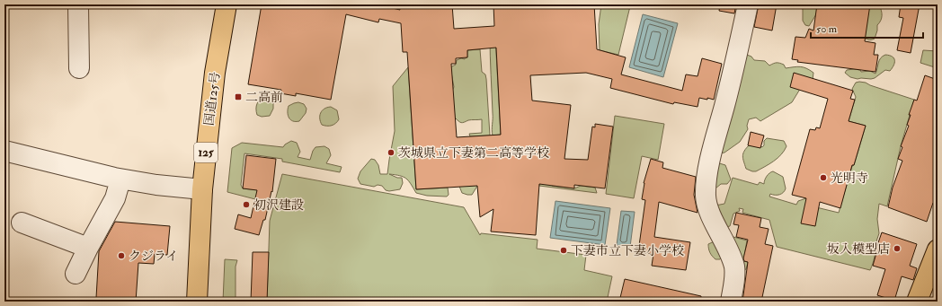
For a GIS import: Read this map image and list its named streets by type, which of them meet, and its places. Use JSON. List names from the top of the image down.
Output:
{
  "streets": {
    "main road": ["国道125号", "125"]
  },
  "places": {
    "transit": ["二高前"],
    "other": [
      "茨城県立下妻第二高等学校",
      "光明寺",
      "初沢建設",
      "坂入模型店",
      "下妻市立下妻小学校",
      "クジライ"
    ]
  },
  "scale_bar": "50 m"
}
